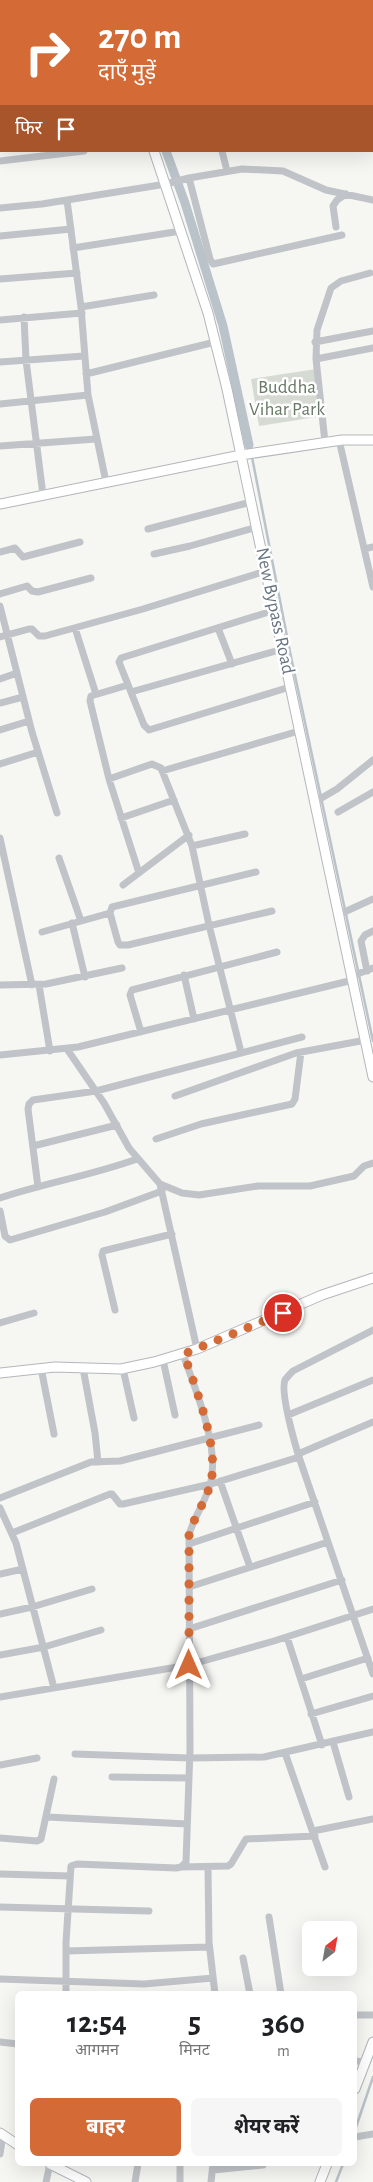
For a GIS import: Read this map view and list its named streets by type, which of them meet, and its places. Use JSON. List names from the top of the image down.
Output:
{
  "streets": {
    "main road": ["New Bypass Road"]
  },
  "parks": ["Buddha Vihar Park"],
  "north": "top right",
  "page": {
    "turn": ["270 m", "दाएँ मुड़ें"],
    "then": "फिर",
    "eta": [
      "12:54",
      "आगमन",
      "5",
      "मिनट",
      "360",
      "m"
    ],
    "buttons": ["बाहर", "शेयर करें"]
  }
}
